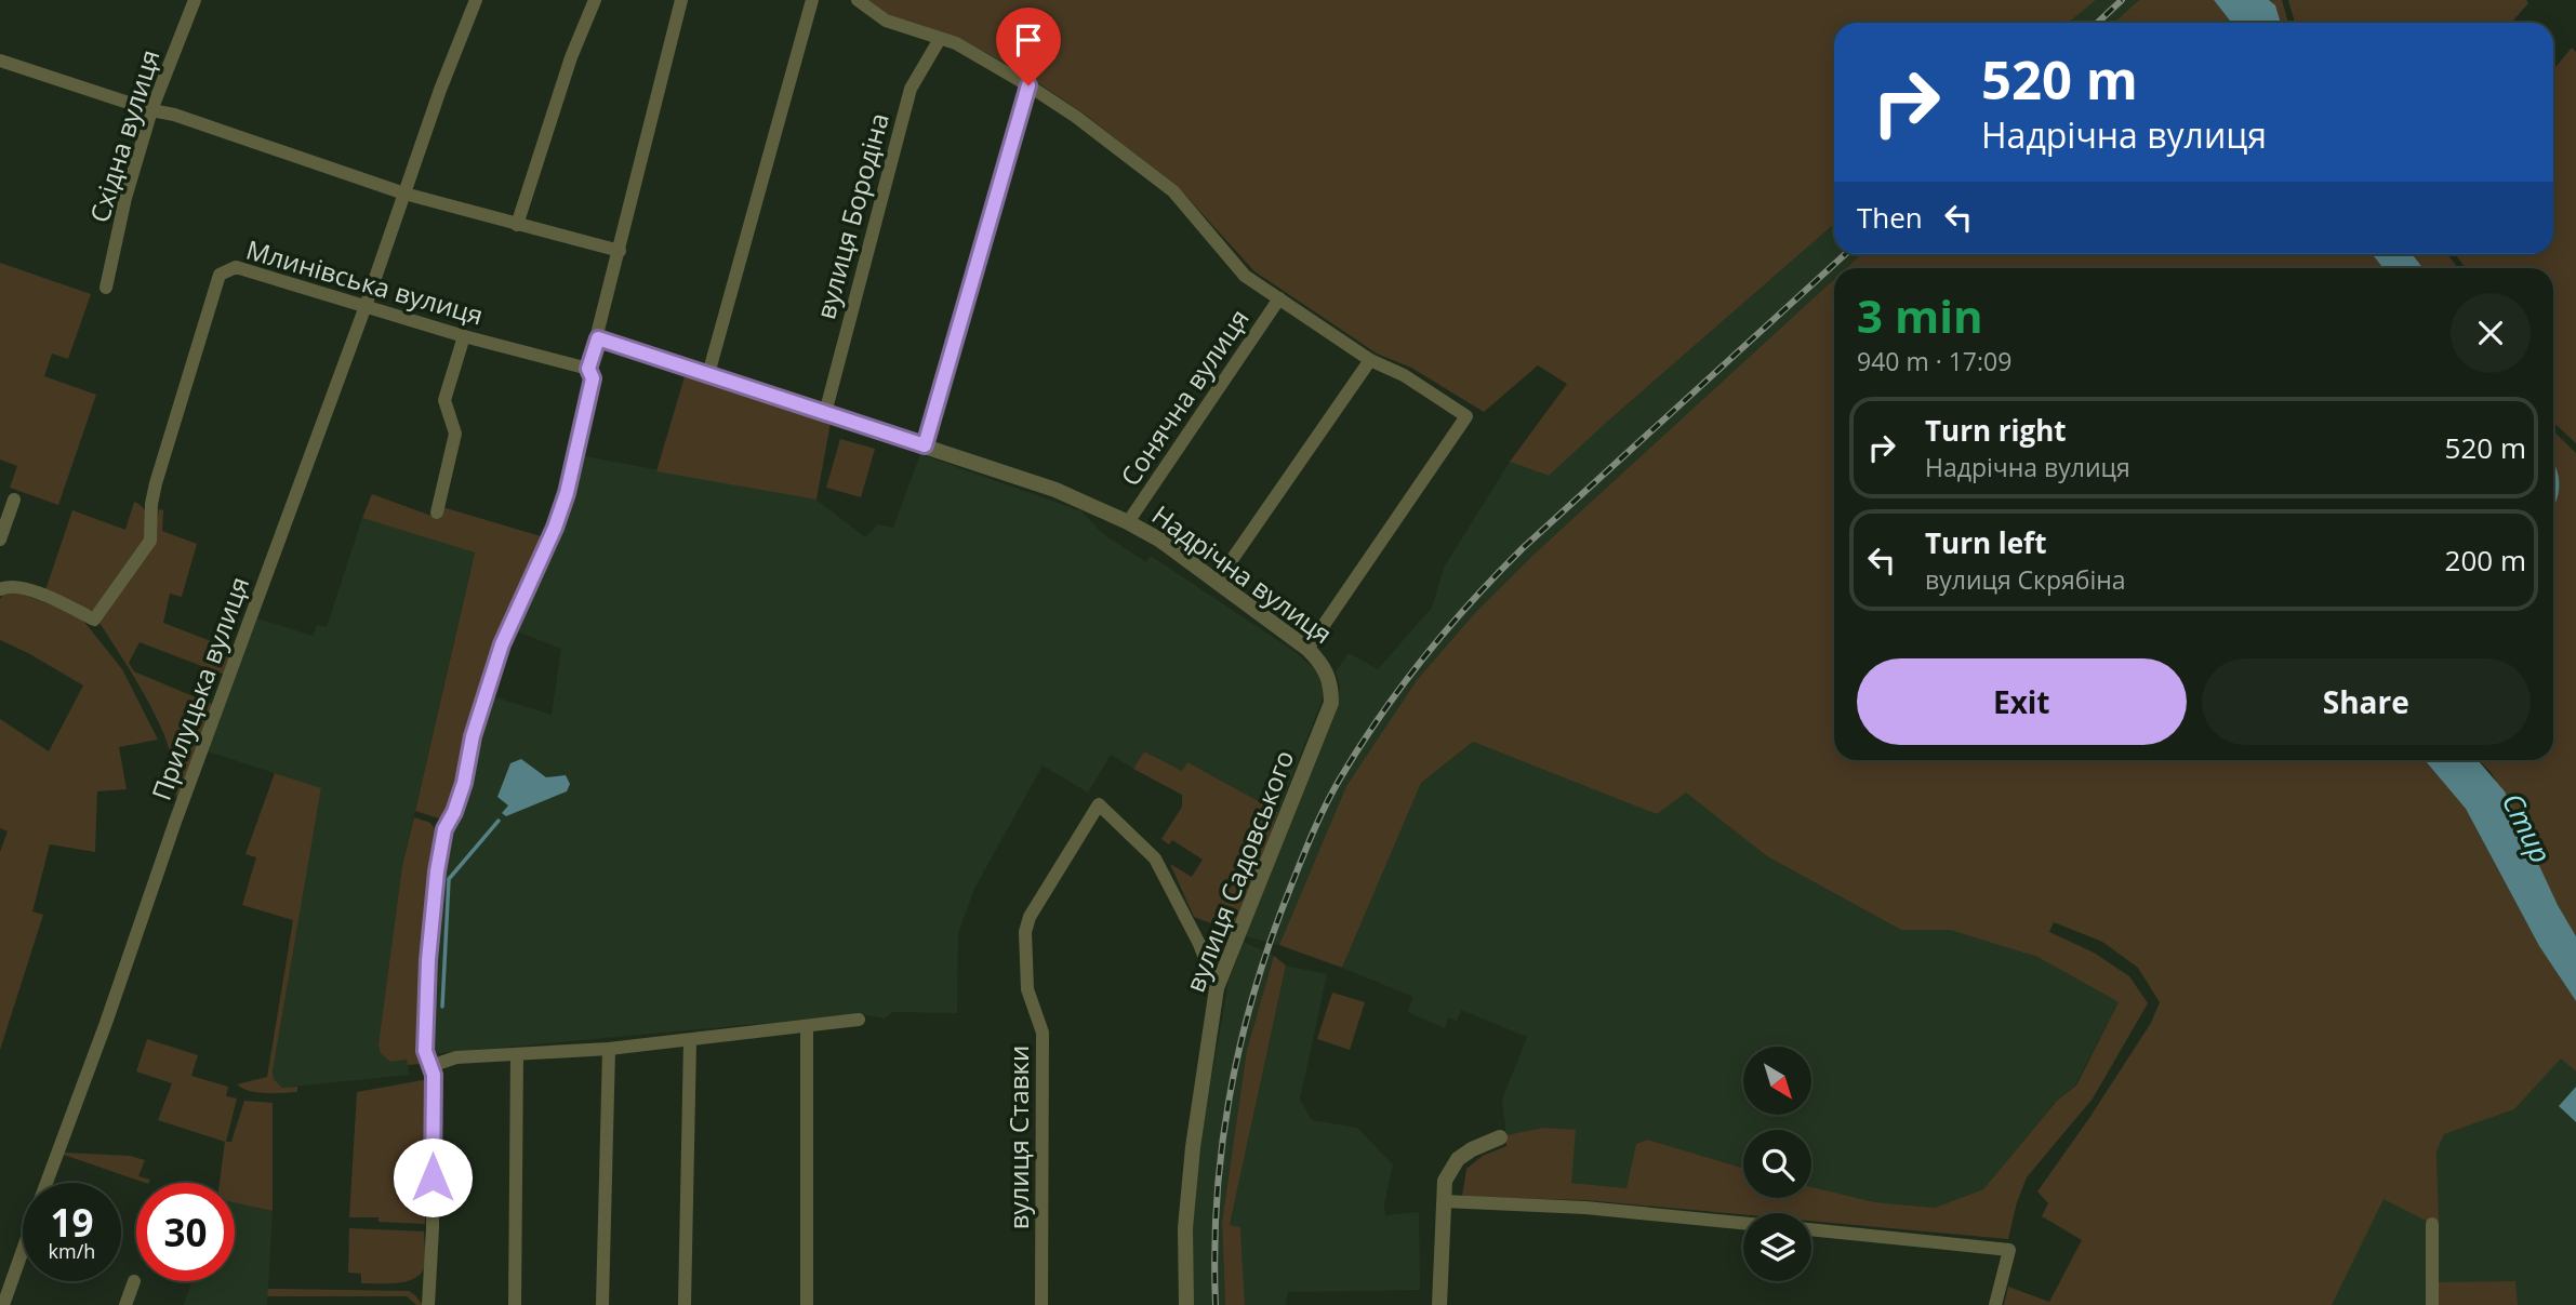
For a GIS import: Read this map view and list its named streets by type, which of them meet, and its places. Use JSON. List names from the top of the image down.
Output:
{
  "streets": {
    "street": [
      "Східна вулиця",
      "вулиця Бородіна",
      "Млинівська вулиця",
      "Сонячна вулиця",
      "Надрічна вулиця",
      "Прилуцька вулиця",
      "вулиця Садовського",
      "вулиця Ставки"
    ]
  },
  "crossings": [
    ["вулиця Бородіна", "Надрічна вулиця"],
    ["Млинівська вулиця", "Прилуцька вулиця"],
    ["Сонячна вулиця", "Надрічна вулиця"],
    ["Надрічна вулиця", "вулиця Садовського"],
    ["вулиця Садовського", "вулиця Ставки"]
  ],
  "water": ["Стир"],
  "north": "bottom right",
  "page": {
    "turn": ["520 m", "Надрічна вулиця"],
    "then": "Then",
    "heading": ["3 min", "940 m · 17:09"],
    "list": [
      {
        "name": "Turn right",
        "note": "Надрічна вулиця",
        "value": "520 m"
      },
      {
        "name": "Turn left",
        "note": "вулиця Скрябіна",
        "value": "200 m"
      }
    ],
    "buttons": ["Exit", "Share"],
    "speed": "19 km/h",
    "limit": "30"
  }
}
